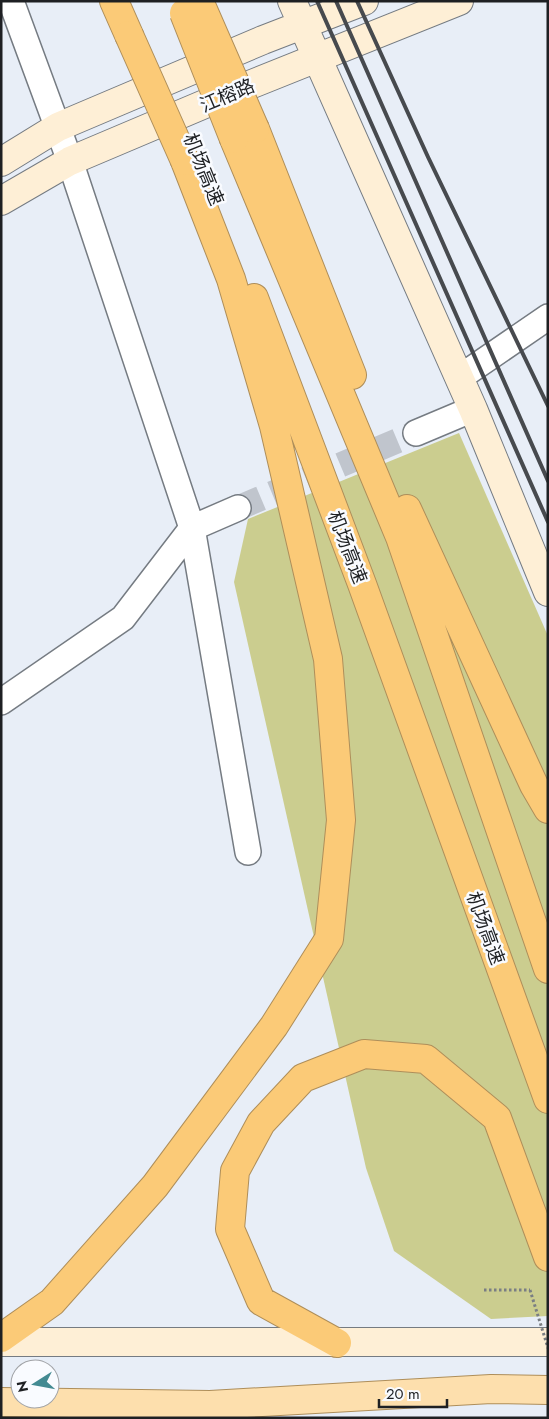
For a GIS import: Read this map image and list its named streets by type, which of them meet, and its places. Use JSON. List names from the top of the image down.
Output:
{
  "streets": {
    "highway": ["机场高速"],
    "street": ["江榕路"]
  },
  "scale_bar": "20 m",
  "north": "left"
}
